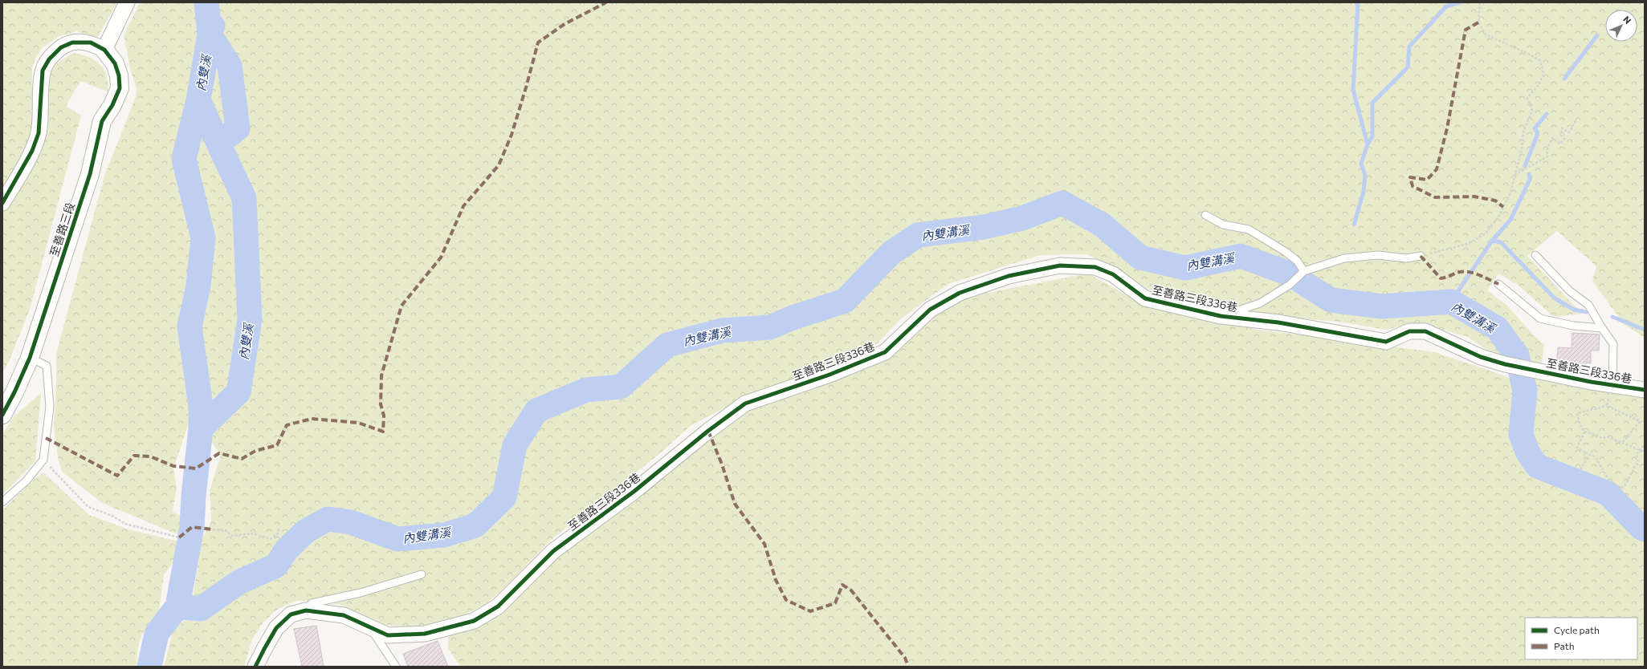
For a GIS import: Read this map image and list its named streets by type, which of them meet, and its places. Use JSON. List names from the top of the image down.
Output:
{
  "streets": {
    "street": ["至善路三段", "至善路三段336巷"]
  },
  "water": ["內雙溪", "內雙溝溪"],
  "legend": ["Cycle path", "Path"],
  "north": "top right"
}
